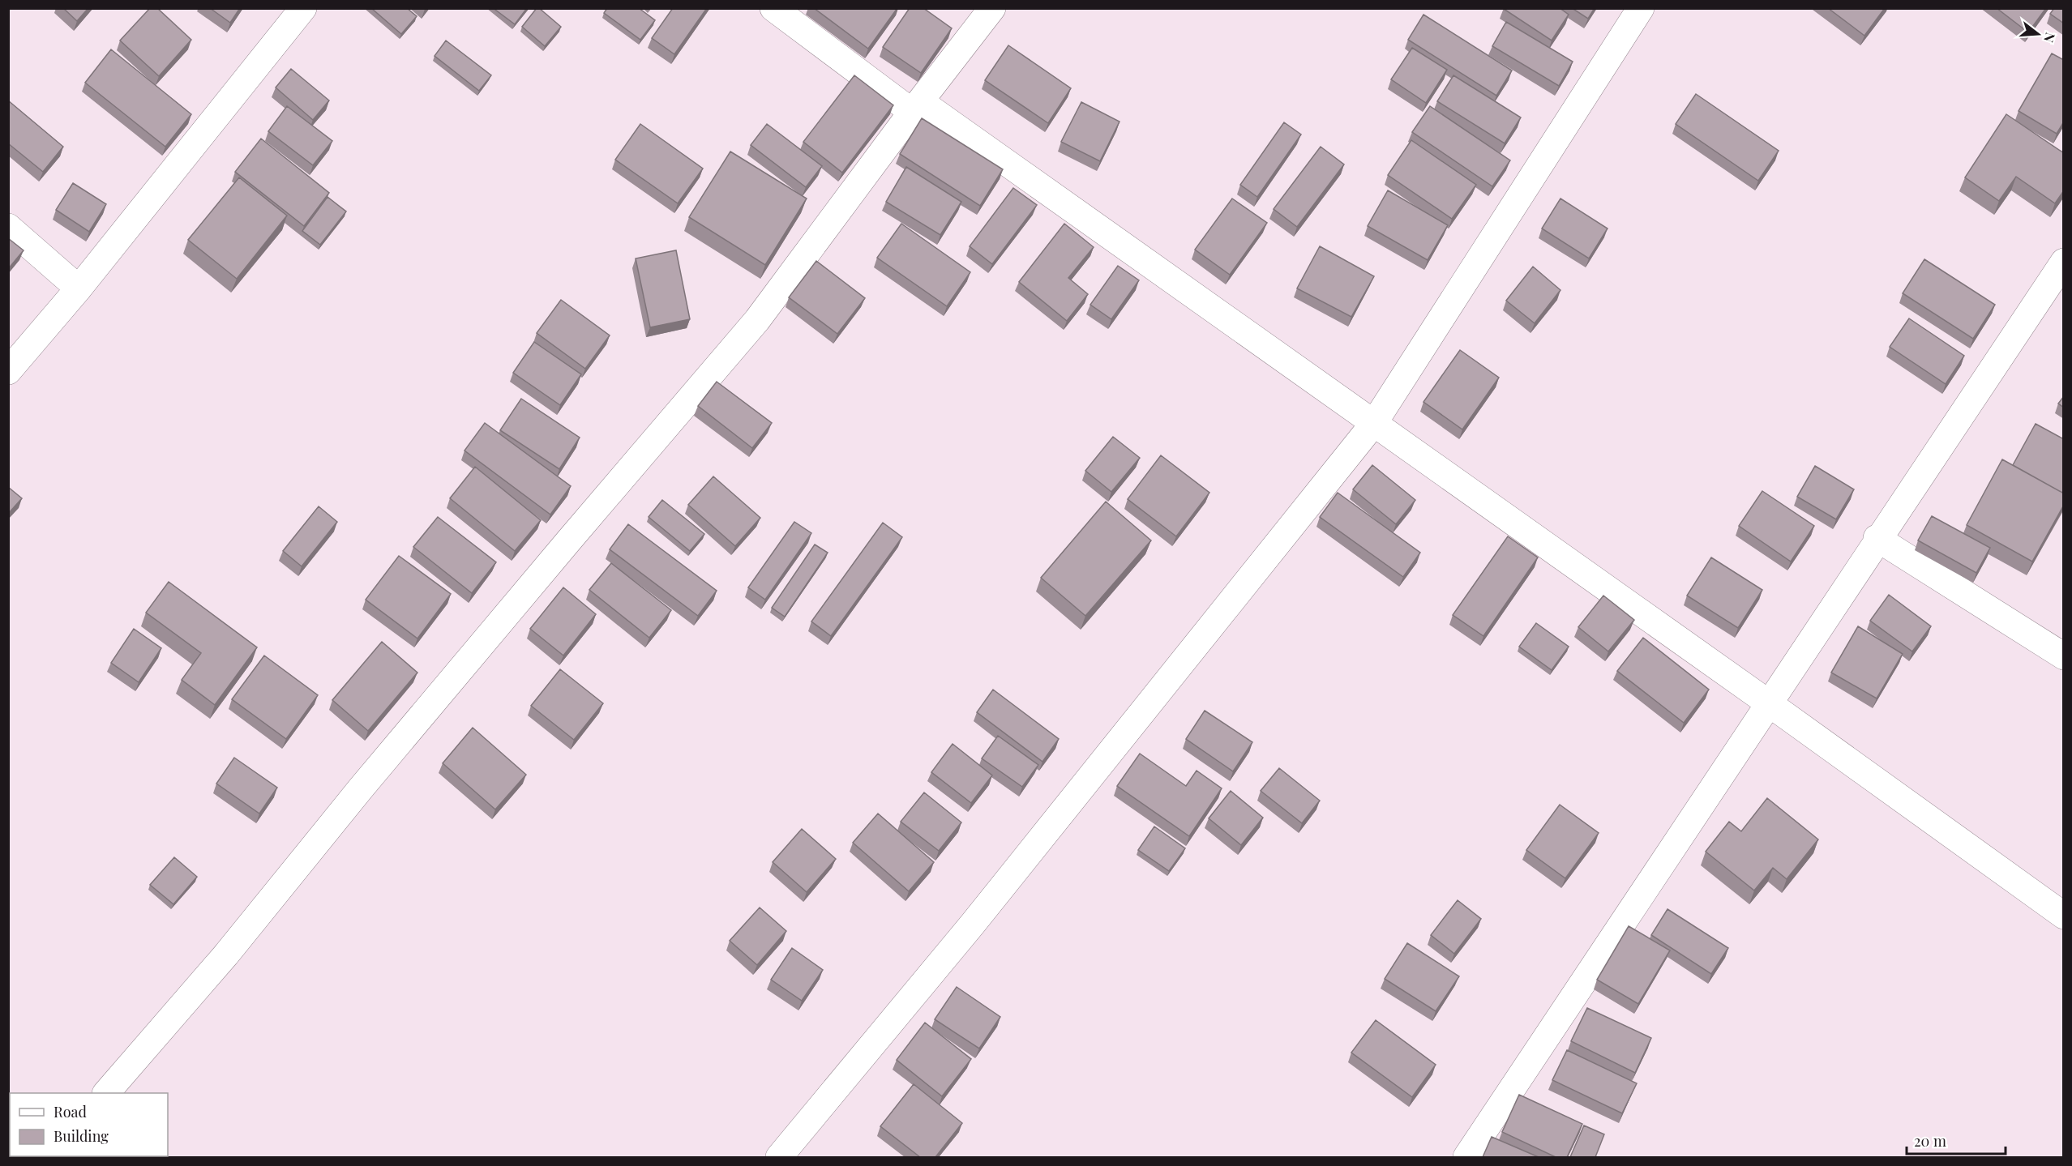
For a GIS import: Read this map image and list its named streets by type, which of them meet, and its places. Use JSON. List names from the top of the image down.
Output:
{
  "legend": ["Road", "Building"],
  "scale_bar": "20 m",
  "north": "right"
}
